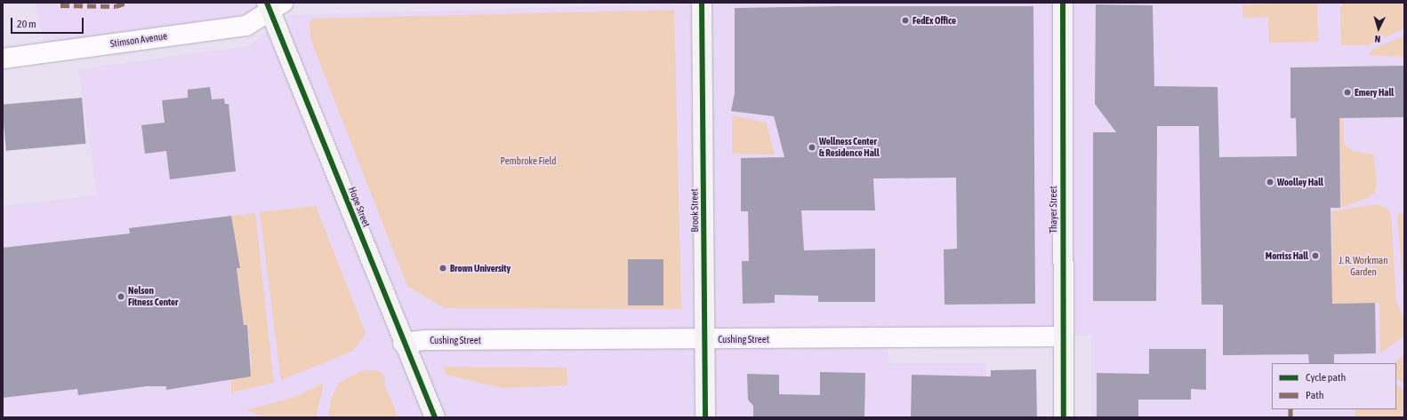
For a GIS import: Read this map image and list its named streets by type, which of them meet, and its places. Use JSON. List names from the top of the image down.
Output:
{
  "streets": {
    "street": [
      "Stimson Avenue",
      "Hope Street",
      "Thayer Street",
      "Brook Street",
      "Cushing Street"
    ]
  },
  "crossings": [
    ["Stimson Avenue", "Hope Street"],
    ["Hope Street", "Cushing Street"],
    ["Thayer Street", "Cushing Street"],
    ["Brook Street", "Cushing Street"]
  ],
  "parks": ["Pembroke Field", "J. R. Workman Garden"],
  "places": [
    "FedEx Office",
    "Emery Hall",
    "Wellness Center & Residence Hall",
    "Woolley Hall",
    "Morriss Hall",
    "Brown University",
    "Nelson Fitness Center"
  ],
  "legend": ["Cycle path", "Path"],
  "scale_bar": "20 m",
  "north": "bottom"
}
